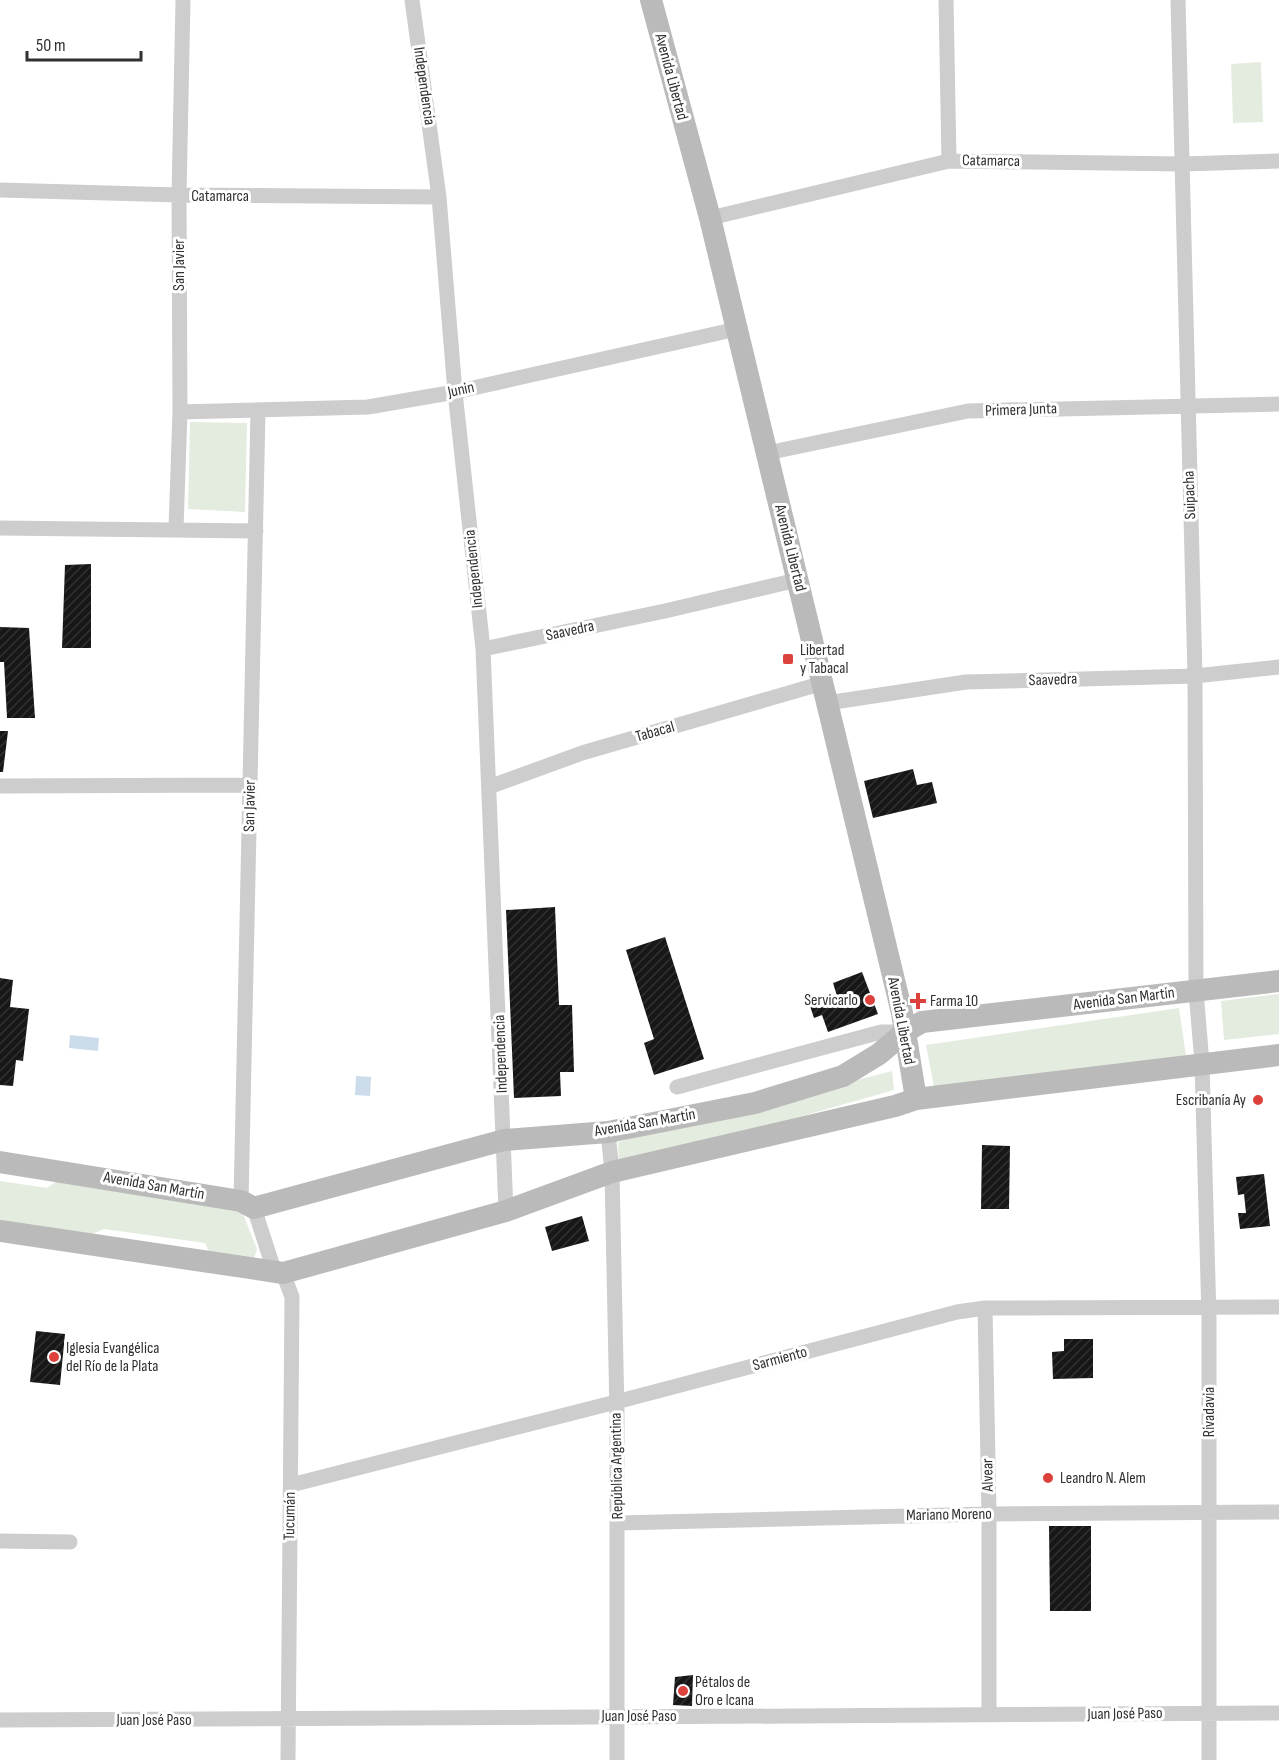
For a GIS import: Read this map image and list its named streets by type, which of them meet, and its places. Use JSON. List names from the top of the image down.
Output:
{
  "streets": {
    "main road": ["Avenida Libertad", "Avenida San Martín"],
    "street": [
      "Independencia",
      "Catamarca",
      "San Javier",
      "Junin",
      "Primera Junta",
      "Suipacha",
      "Saavedra",
      "Tabacal",
      "Sarmiento",
      "Rivadavia",
      "República Argentina",
      "Alvear",
      "Mariano Moreno",
      "Tucumán",
      "Juan José Paso"
    ]
  },
  "crossings": [
    ["Avenida Libertad", "Catamarca"],
    ["Avenida Libertad", "Junin"],
    ["Avenida Libertad", "Primera Junta"],
    ["Avenida Libertad", "Saavedra"],
    ["Avenida Libertad", "Tabacal"],
    ["Avenida Libertad", "Avenida San Martín"],
    ["Independencia", "Catamarca"],
    ["Independencia", "Junin"],
    ["Independencia", "Saavedra"],
    ["Independencia", "Tabacal"],
    ["Independencia", "Avenida San Martín"],
    ["Catamarca", "San Javier"],
    ["Catamarca", "Suipacha"],
    ["San Javier", "Junin"],
    ["San Javier", "Avenida San Martín"],
    ["San Javier", "Tucumán"],
    ["Primera Junta", "Suipacha"],
    ["Suipacha", "Saavedra"],
    ["Suipacha", "Avenida San Martín"],
    ["Suipacha", "Rivadavia"],
    ["Saavedra", "Tabacal"],
    ["Avenida San Martín", "República Argentina"],
    ["Sarmiento", "Rivadavia"],
    ["Sarmiento", "República Argentina"],
    ["Sarmiento", "Alvear"],
    ["Sarmiento", "Tucumán"],
    ["Rivadavia", "Mariano Moreno"],
    ["Rivadavia", "Juan José Paso"],
    ["República Argentina", "Mariano Moreno"],
    ["República Argentina", "Juan José Paso"],
    ["Alvear", "Mariano Moreno"],
    ["Alvear", "Juan José Paso"],
    ["Tucumán", "Juan José Paso"]
  ],
  "places": {
    "transit": ["Libertad y Tabacal"],
    "other": [
      "Servicarlo",
      "Escribanía Ay",
      "Iglesia Evangélica del Río de la Plata",
      "Leandro N. Alem",
      "Pétalos de Oro e Icana"
    ],
    "health": ["Farma 10"]
  },
  "scale_bar": "50 m"
}
